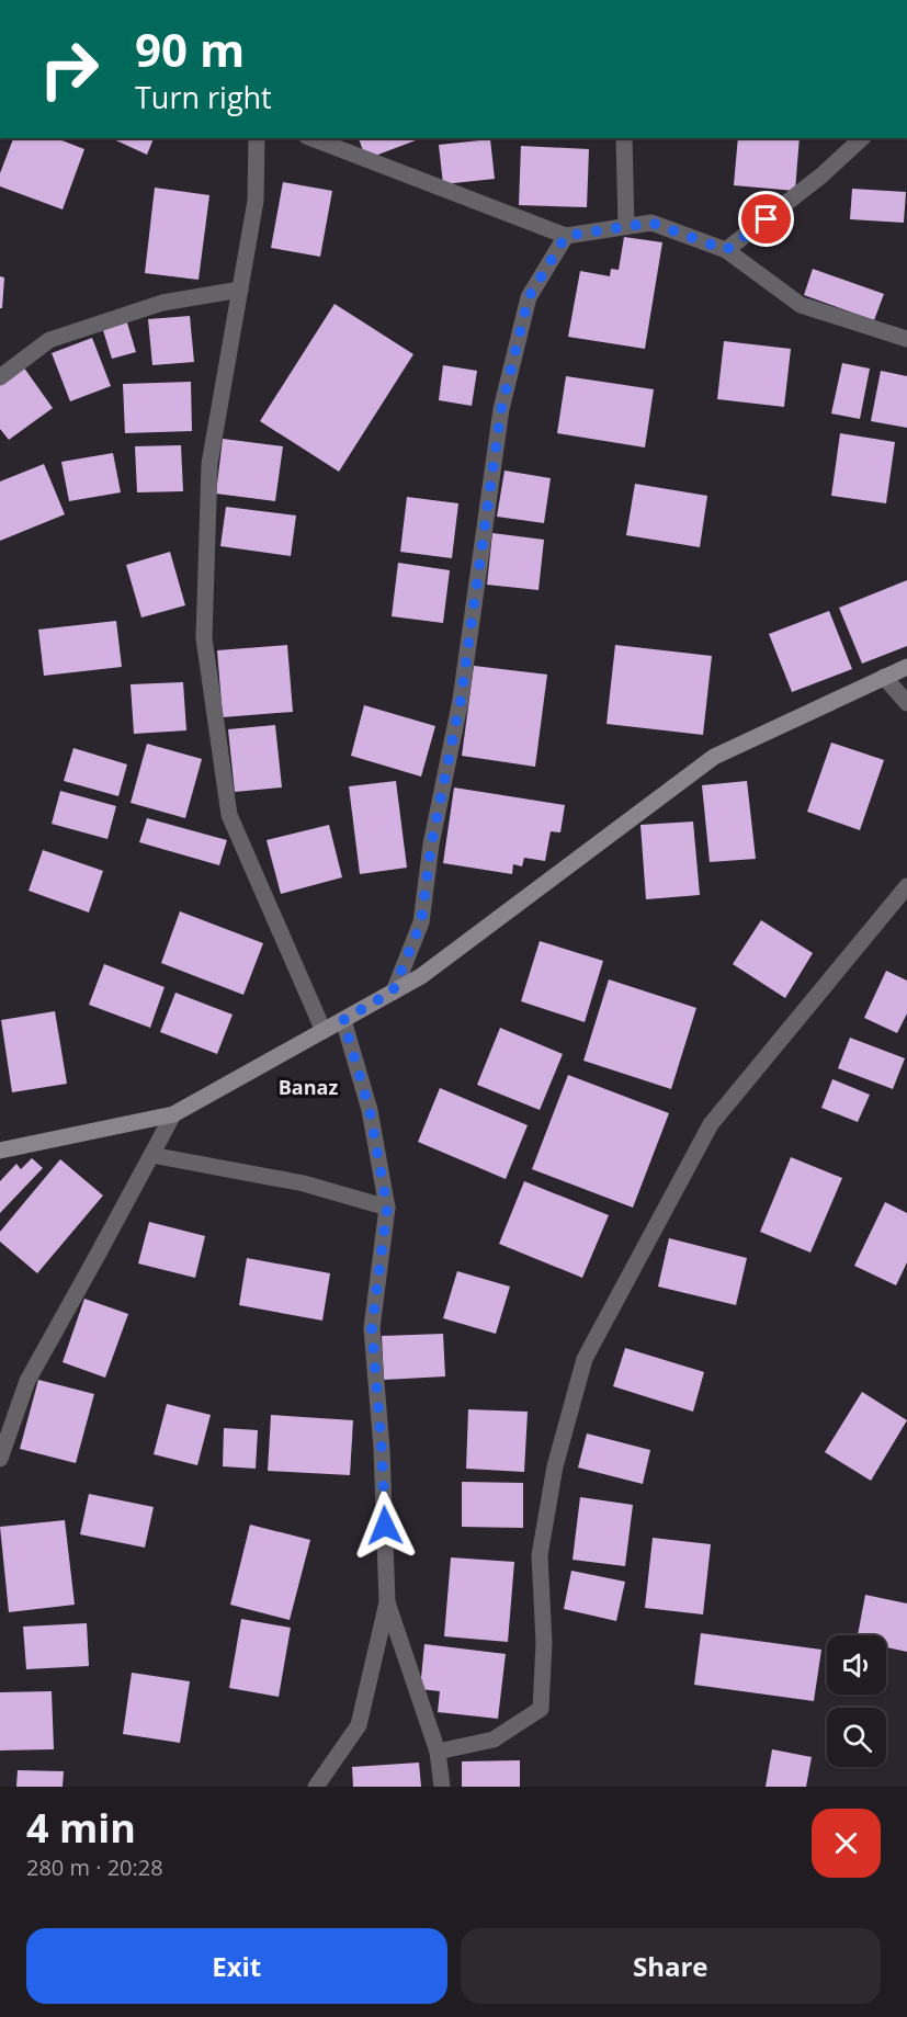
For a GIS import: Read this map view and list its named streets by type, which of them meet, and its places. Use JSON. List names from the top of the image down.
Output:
{
  "districts": ["Banaz"],
  "page": {
    "turn": ["90 m", "Turn right"],
    "heading": ["4 min", "280 m · 20:28"],
    "buttons": ["Exit", "Share"]
  }
}
